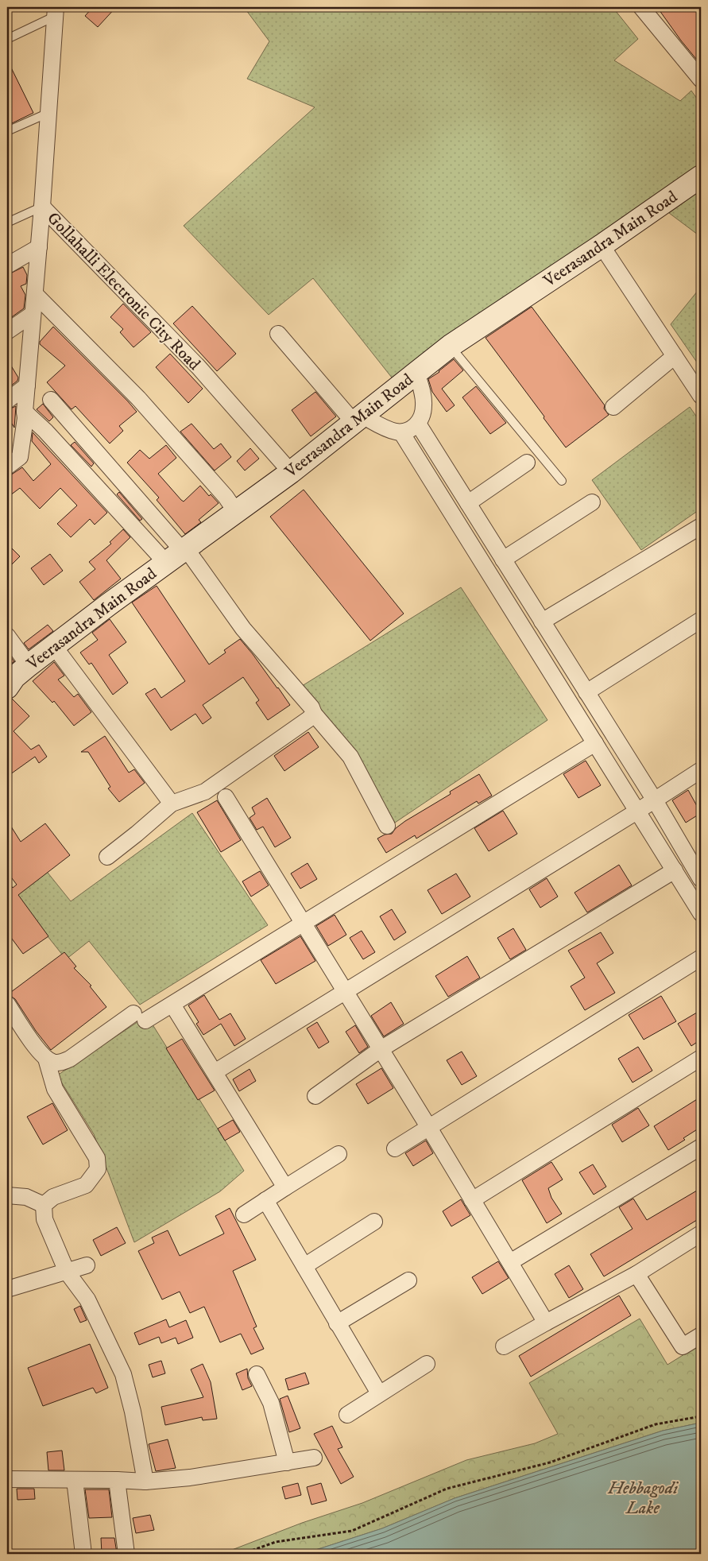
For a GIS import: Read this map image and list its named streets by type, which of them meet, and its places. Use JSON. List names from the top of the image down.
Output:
{
  "streets": {
    "street": ["Veerasandra Main Road", "Gollahalli Electronic City Road"]
  },
  "crossings": [
    ["Veerasandra Main Road", "Gollahalli Electronic City Road"]
  ],
  "water": ["Hebbagodi Lake"]
}
